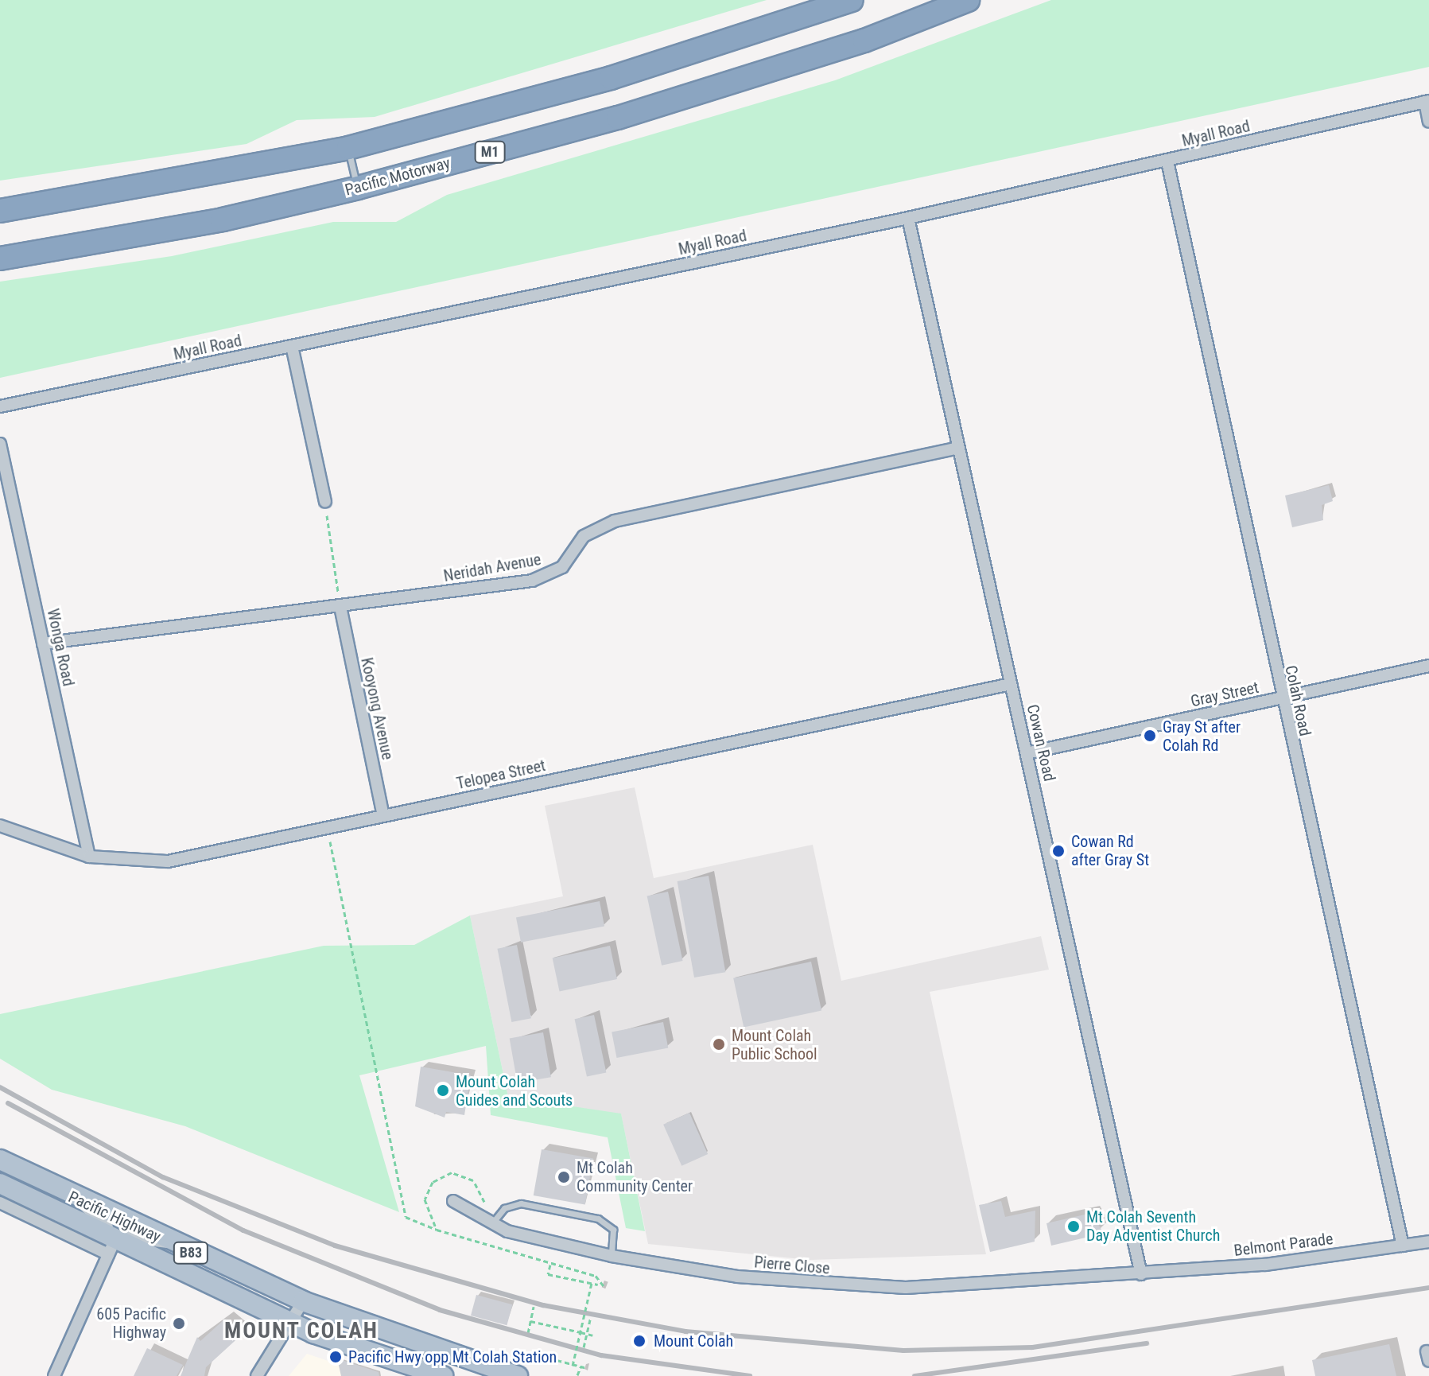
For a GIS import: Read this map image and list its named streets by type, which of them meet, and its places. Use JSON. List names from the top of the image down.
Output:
{
  "streets": {
    "highway": ["M1", "Pacific Motorway"],
    "main road": ["Pacific Highway", "B83"],
    "street": [
      "Myall Road",
      "Neridah Avenue",
      "Wonga Road",
      "Gray Street",
      "Colah Road",
      "Kooyong Avenue",
      "Cowan Road",
      "Telopea Street",
      "Belmont Parade",
      "Pierre Close"
    ]
  },
  "crossings": [
    ["Myall Road", "Colah Road"],
    ["Myall Road", "Cowan Road"],
    ["Neridah Avenue", "Wonga Road"],
    ["Neridah Avenue", "Kooyong Avenue"],
    ["Neridah Avenue", "Cowan Road"],
    ["Wonga Road", "Telopea Street"],
    ["Gray Street", "Colah Road"],
    ["Gray Street", "Cowan Road"],
    ["Colah Road", "Belmont Parade"],
    ["Kooyong Avenue", "Telopea Street"],
    ["Cowan Road", "Telopea Street"],
    ["Cowan Road", "Belmont Parade"],
    ["Cowan Road", "Pierre Close"],
    ["Belmont Parade", "Pierre Close"]
  ],
  "districts": ["MOUNT COLAH"],
  "places": [
    "Gray St after Colah Rd",
    "Cowan Rd after Gray St",
    "Mount Colah Public School",
    "Mount Colah Guides and Scouts",
    "Mt Colah Community Center",
    "Mt Colah Seventh Day Adventist Church",
    "605 Pacific Highway",
    "Mount Colah",
    "Pacific Hwy opp Mt Colah Station"
  ]
}
